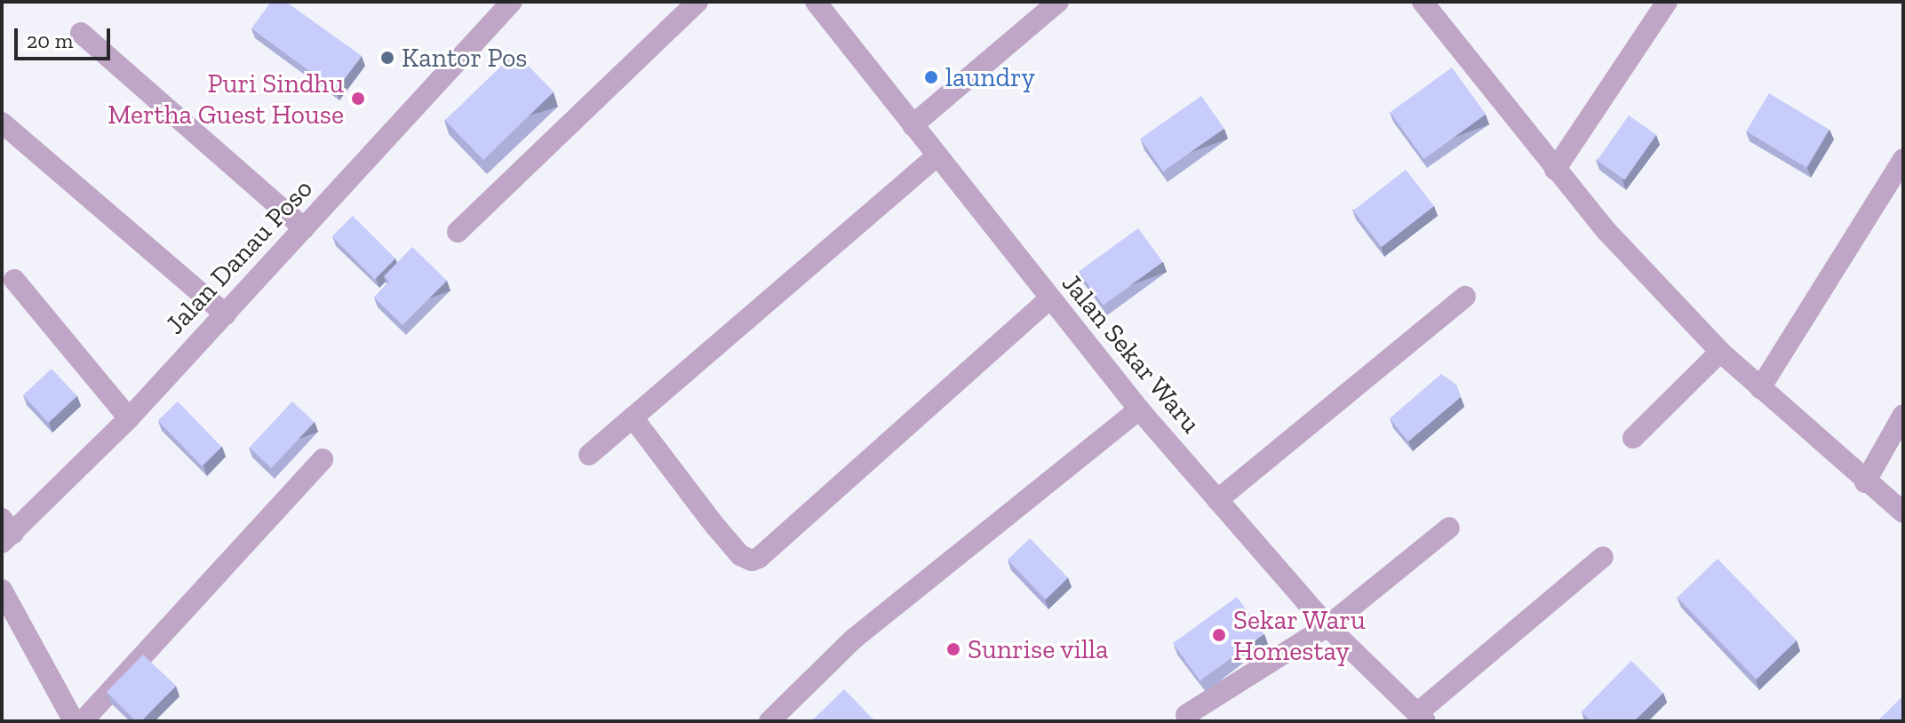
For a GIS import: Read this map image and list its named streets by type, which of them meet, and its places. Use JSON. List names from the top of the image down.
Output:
{
  "streets": {
    "street": ["Jalan Danau Poso", "Jalan Sekar Waru"]
  },
  "places": [
    "Kantor Pos",
    "laundry",
    "Puri Sindhu Mertha Guest House",
    "Sekar Waru Homestay",
    "Sunrise villa"
  ],
  "scale_bar": "20 m"
}
